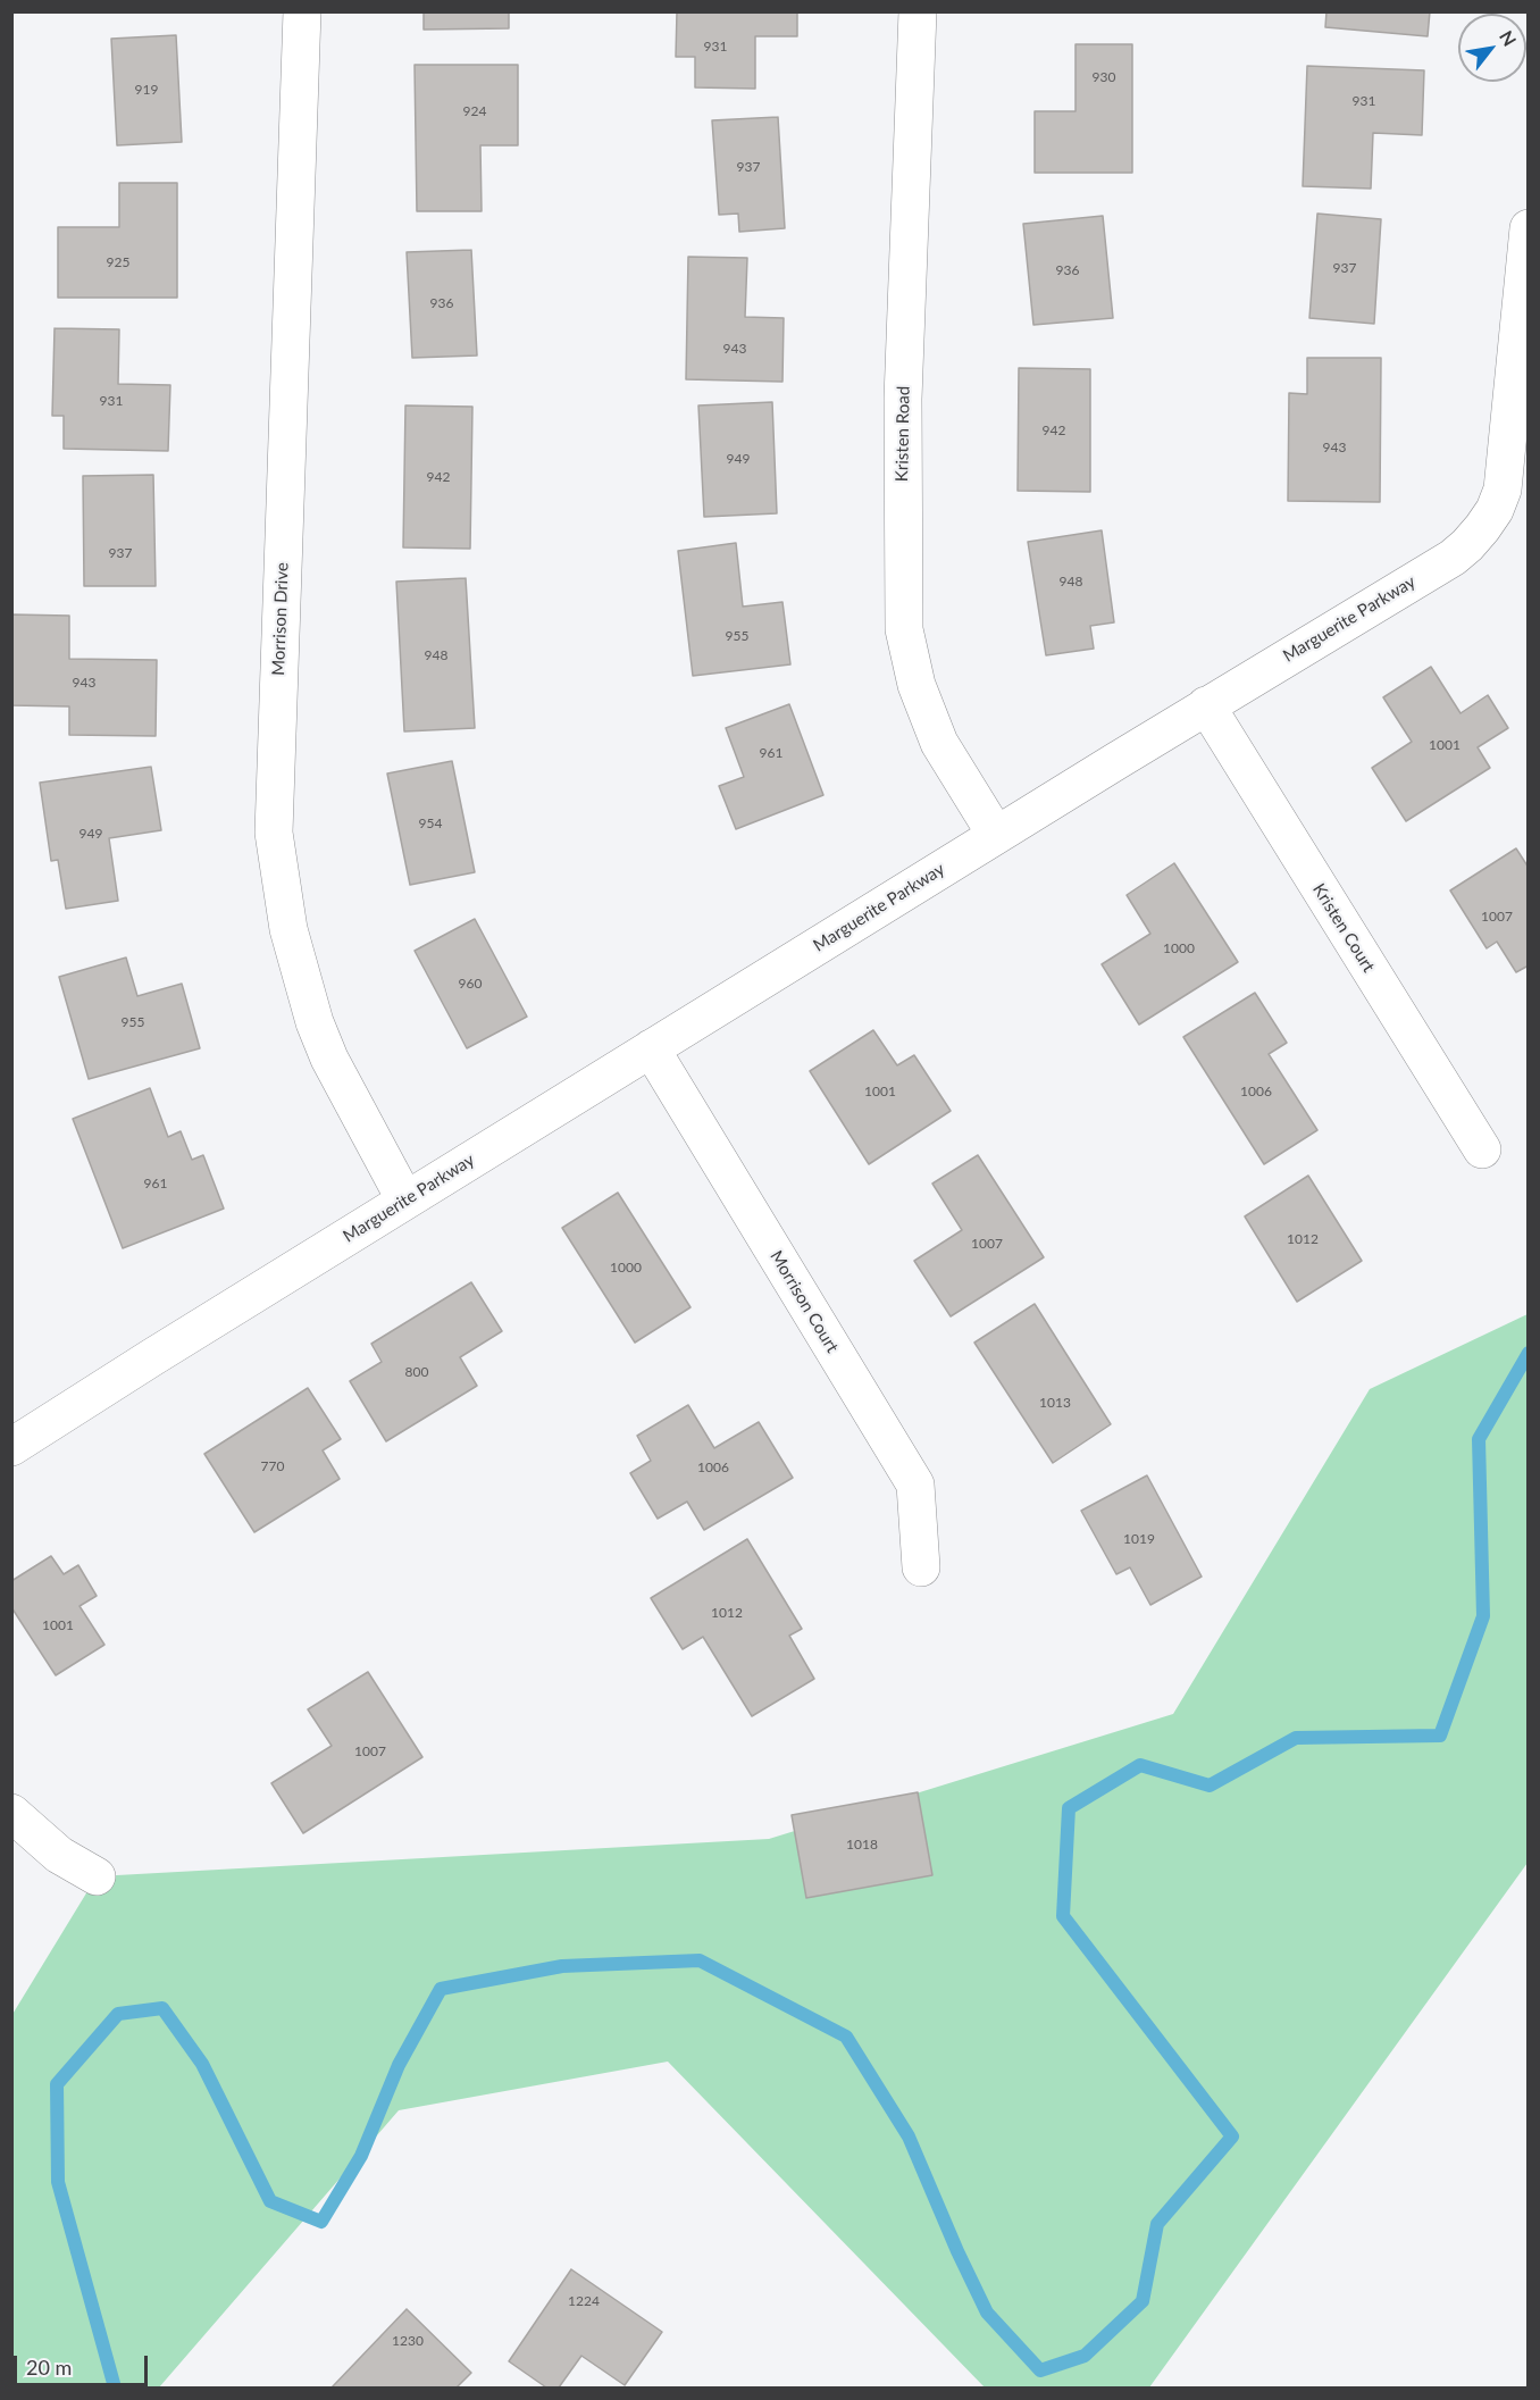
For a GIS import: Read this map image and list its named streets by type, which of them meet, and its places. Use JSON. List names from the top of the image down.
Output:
{
  "streets": {
    "street": [
      "Kristen Road",
      "Morrison Drive",
      "Marguerite Parkway",
      "Kristen Court",
      "Morrison Court"
    ]
  },
  "crossings": [
    ["Kristen Road", "Marguerite Parkway"],
    ["Morrison Drive", "Marguerite Parkway"],
    ["Marguerite Parkway", "Kristen Court"],
    ["Marguerite Parkway", "Morrison Court"]
  ],
  "house_numbers": [
    "931",
    "930",
    "919",
    "931",
    "924",
    "937",
    "925",
    "937",
    "936",
    "936",
    "943",
    "931",
    "942",
    "943",
    "949",
    "942",
    "937",
    "948",
    "955",
    "948",
    "943",
    "1001",
    "961",
    "954",
    "949",
    "1007",
    "1000",
    "960",
    "955",
    "1001",
    "1006",
    "961",
    "1012",
    "1007",
    "1000",
    "800",
    "1013",
    "770",
    "1006",
    "1019",
    "1012",
    "1001",
    "1007",
    "1018",
    "1224",
    "1230"
  ],
  "scale_bar": "20 m",
  "north": "top right"
}
